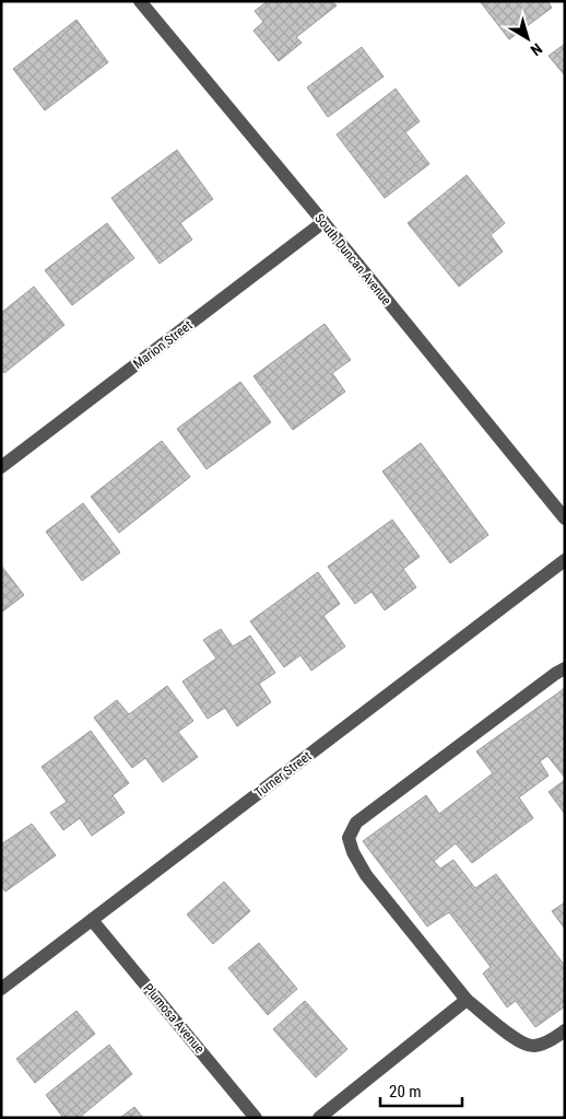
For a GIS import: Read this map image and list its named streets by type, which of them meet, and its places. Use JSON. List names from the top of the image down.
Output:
{
  "streets": {
    "street": [
      "South Duncan Avenue",
      "Marion Street",
      "Turner Street",
      "Plumosa Avenue"
    ]
  },
  "crossings": [
    ["South Duncan Avenue", "Marion Street"],
    ["Turner Street", "Plumosa Avenue"]
  ],
  "scale_bar": "20 m",
  "north": "bottom right"
}
